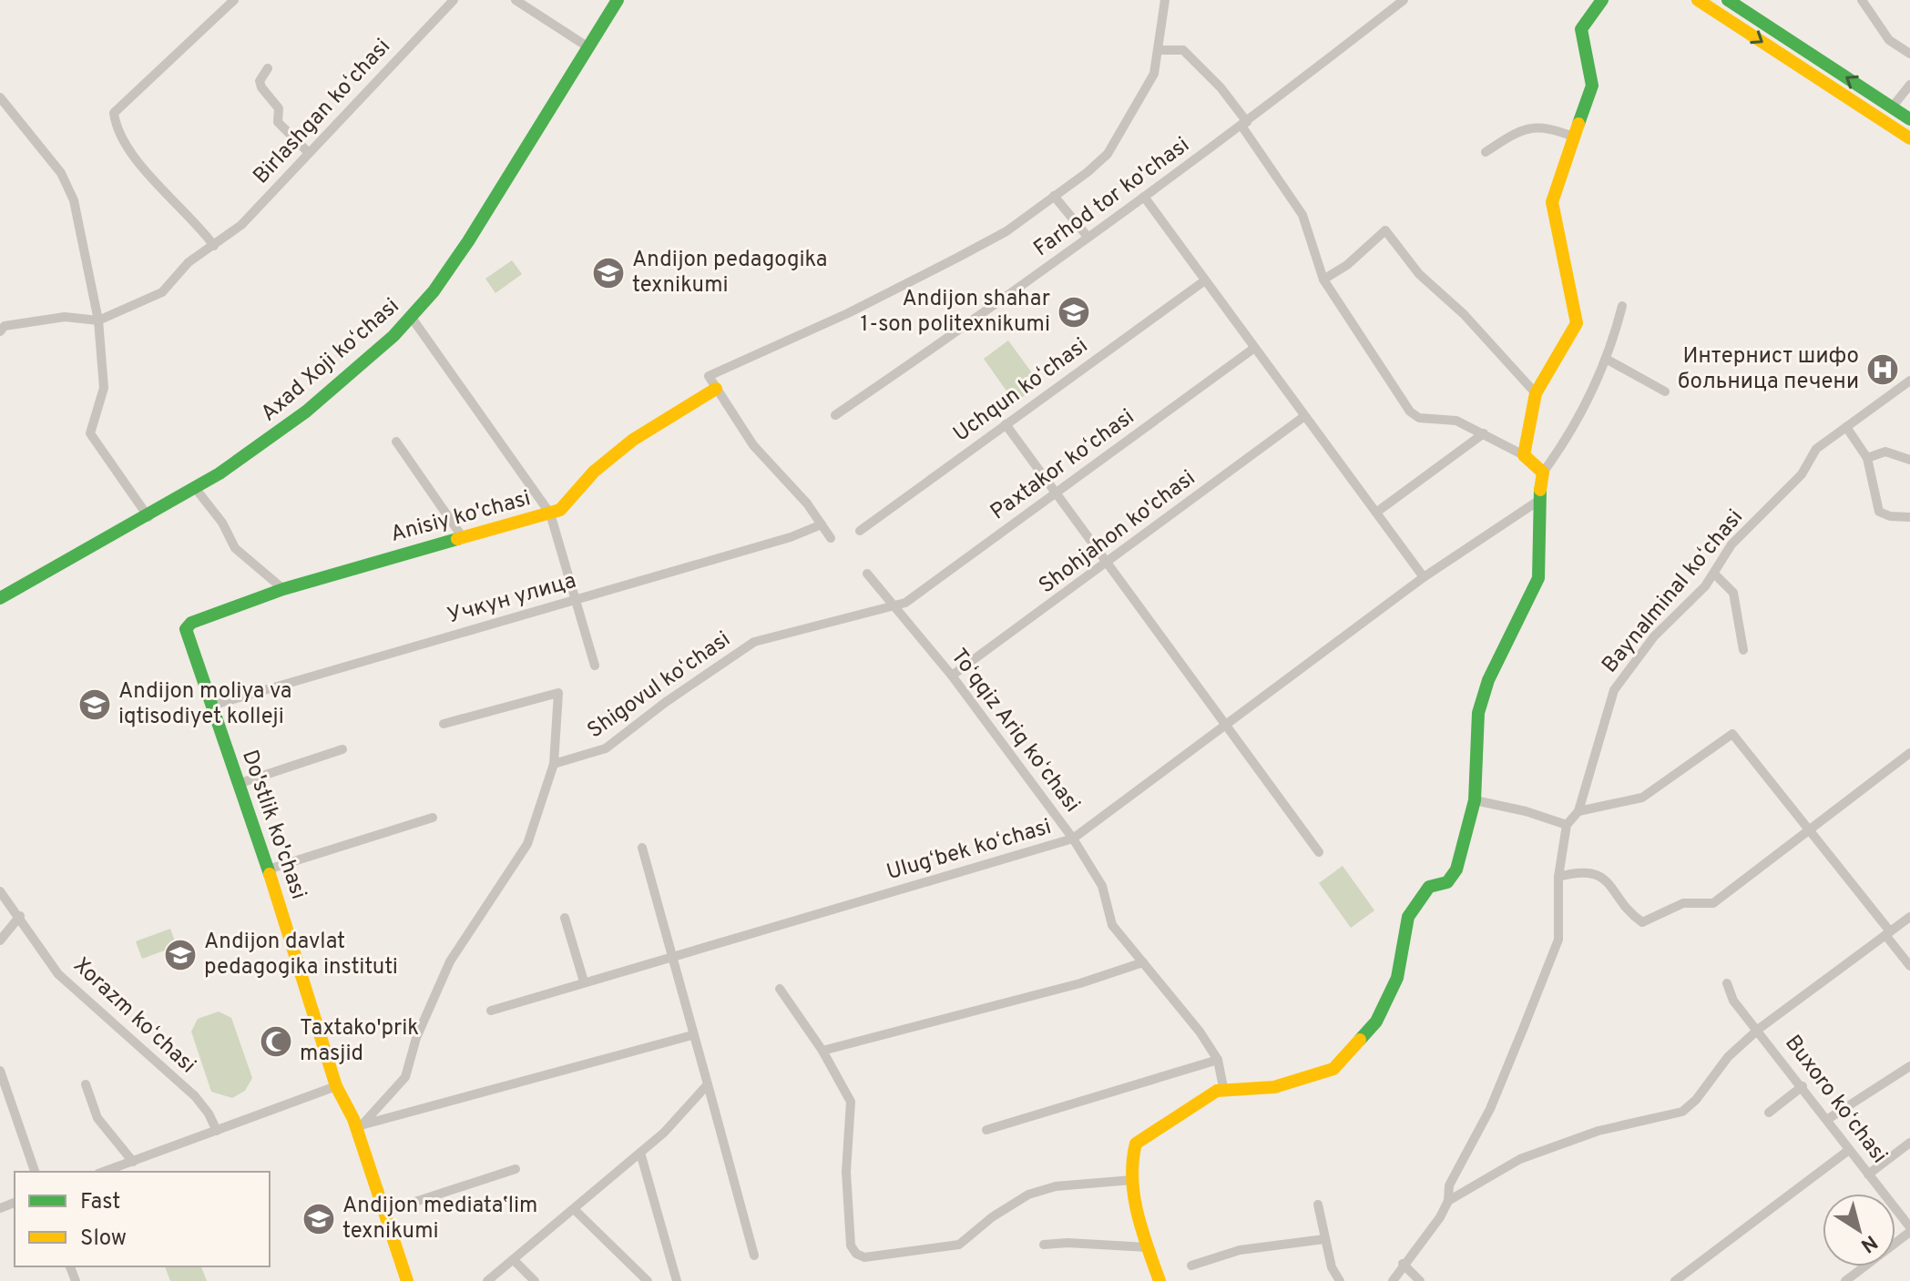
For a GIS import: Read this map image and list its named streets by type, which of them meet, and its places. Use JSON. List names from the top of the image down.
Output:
{
  "streets": {
    "street": [
      "Birlashgan koʻchasi",
      "Farhod tor ko'chasi",
      "Axad Xoji koʻchasi",
      "Uchqun koʻchasi",
      "Paxtakor koʻchasi",
      "Anisiy ko'chasi",
      "Shohjahon ko'chasi",
      "Baynalminal koʻchasi",
      "Учкун улица",
      "Shigovul koʻchasi",
      "Toʻqqiz Ariq koʻchasi",
      "Do'stlik ko'chasi",
      "Ulugʻbek koʻchasi",
      "Xorazm koʻchasi",
      "Buxoro koʻchasi"
    ]
  },
  "crossings": [
    ["Paxtakor koʻchasi", "Shigovul koʻchasi"],
    ["Paxtakor koʻchasi", "Toʻqqiz Ariq koʻchasi"],
    ["Anisiy ko'chasi", "Do'stlik ko'chasi"],
    ["Shohjahon ko'chasi", "Toʻqqiz Ariq koʻchasi"],
    ["Учкун улица", "Do'stlik ko'chasi"],
    ["Shigovul koʻchasi", "Toʻqqiz Ariq koʻchasi"],
    ["Toʻqqiz Ariq koʻchasi", "Ulugʻbek koʻchasi"]
  ],
  "places": {
    "school or university": [
      "Andijon pedagogika texnikumi",
      "Andijon shahar 1-son politexnikumi",
      "Andijon moliya va iqtisodiyet kolleji",
      "Andijon davlat pedagogika instituti",
      "Andijon mediataʼlim texnikumi"
    ],
    "hospital": ["Интернист шифо больница печени"],
    "mosque": ["Taxtako'prik masjid"]
  },
  "legend": ["Fast", "Slow"],
  "north": "bottom right"
}
